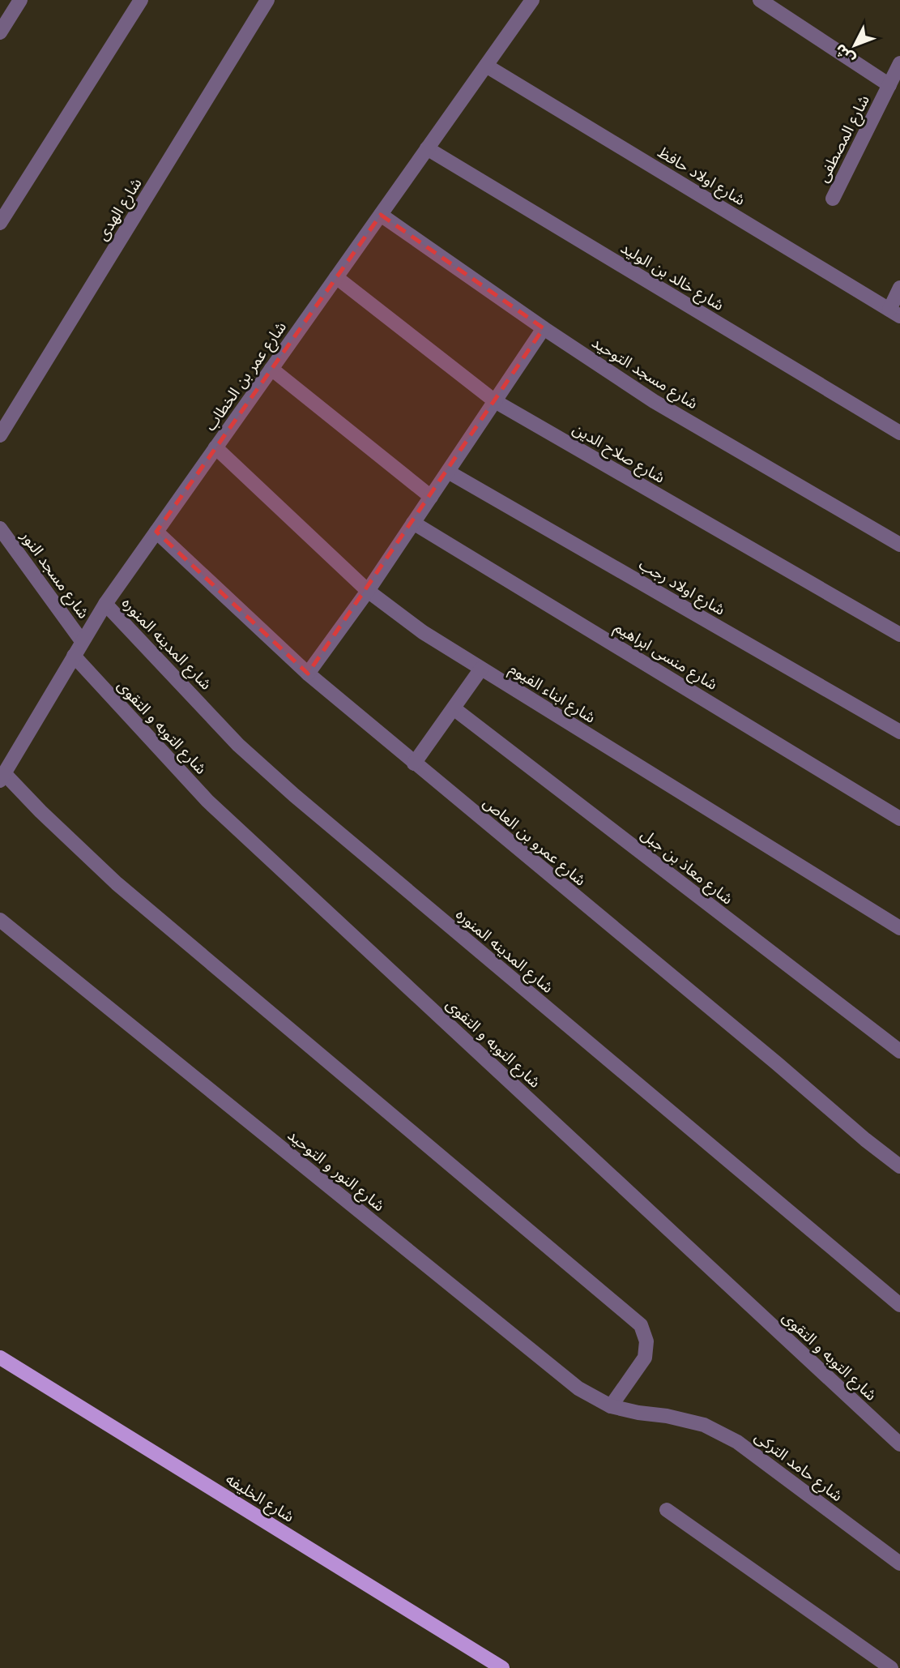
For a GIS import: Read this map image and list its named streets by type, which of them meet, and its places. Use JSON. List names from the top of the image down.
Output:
{
  "streets": {
    "main road": ["شارع الخليفه"],
    "street": [
      "شارع المصطفى",
      "شارع اولاد حافظ",
      "شارع الهدى",
      "شارع خالد بن الوليد",
      "شارع مسجد التوحيد",
      "شارع عمر بن الخطاب",
      "شارع صلاح الدين",
      "شارع مسجد النور",
      "شارع اولاد رجب",
      "شارع المدينه المنوره",
      "شارع منسى ابراهيم",
      "شارع ابناء الفيوم",
      "شارع التوبه و التقوى",
      "شارع عمرو بن العاص",
      "شارع معاذ بن جبل",
      "شارع النور و التوحيد",
      "شارع حامد التركى"
    ]
  },
  "crossings": [
    ["شارع اولاد حافظ", "شارع عمر بن الخطاب"],
    ["شارع خالد بن الوليد", "شارع عمر بن الخطاب"],
    ["شارع مسجد التوحيد", "شارع عمر بن الخطاب"],
    ["شارع عمر بن الخطاب", "شارع صلاح الدين"],
    ["شارع عمر بن الخطاب", "شارع مسجد النور"],
    ["شارع عمر بن الخطاب", "شارع المدينه المنوره"],
    ["شارع عمر بن الخطاب", "شارع ابناء الفيوم"],
    ["شارع عمر بن الخطاب", "شارع التوبه و التقوى"],
    ["شارع عمر بن الخطاب", "شارع عمرو بن العاص"],
    ["شارع النور و التوحيد", "شارع حامد التركى"]
  ],
  "north": "bottom left"
}
